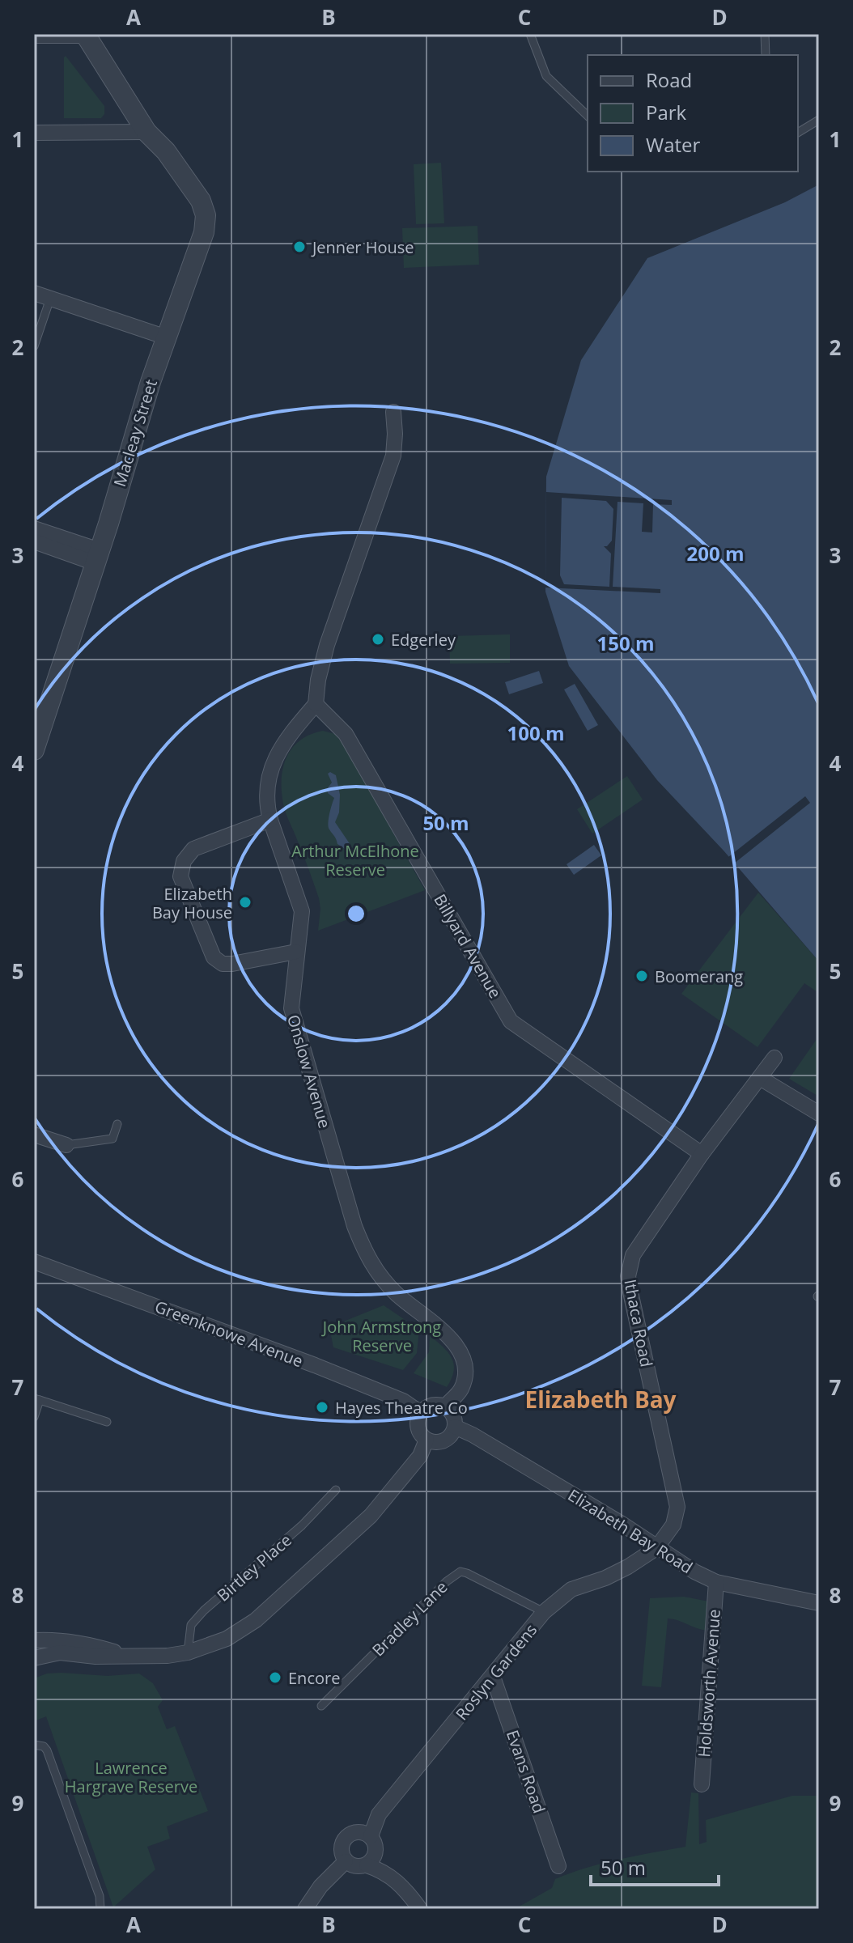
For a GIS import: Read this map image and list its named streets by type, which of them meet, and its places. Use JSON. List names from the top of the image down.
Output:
{
  "streets": {
    "street": [
      "Macleay Street",
      "Billyard Avenue",
      "Onslow Avenue",
      "Ithaca Road",
      "Greenknowe Avenue",
      "Elizabeth Bay Road",
      "Roslyn Gardens",
      "Holdsworth Avenue",
      "Evans Road"
    ],
    "lane": ["Birtley Place", "Bradley Lane"]
  },
  "crossings": [
    ["Billyard Avenue", "Onslow Avenue"],
    ["Billyard Avenue", "Ithaca Road"],
    ["Onslow Avenue", "Greenknowe Avenue"],
    ["Onslow Avenue", "Elizabeth Bay Road"],
    ["Ithaca Road", "Elizabeth Bay Road"],
    ["Ithaca Road", "Roslyn Gardens"],
    ["Greenknowe Avenue", "Elizabeth Bay Road"],
    ["Elizabeth Bay Road", "Roslyn Gardens"],
    ["Elizabeth Bay Road", "Holdsworth Avenue"],
    ["Bradley Lane", "Roslyn Gardens"],
    ["Roslyn Gardens", "Evans Road"]
  ],
  "districts": ["Elizabeth Bay"],
  "parks": ["Arthur McElhone Reserve", "John Armstrong Reserve", "Lawrence Hargrave Reserve"],
  "places": [
    "Jenner House",
    "Edgerley",
    "Elizabeth Bay House",
    "Boomerang",
    "Hayes Theatre Co",
    "Encore"
  ],
  "legend": ["Road", "Park", "Water"],
  "scale_bar": "50 m",
  "grid": {
    "columns": [
      "A",
      "B",
      "C",
      "D"
    ],
    "rows": [
      "1",
      "2",
      "3",
      "4",
      "5",
      "6",
      "7",
      "8",
      "9"
    ]
  },
  "rings": [
    "200 m",
    "150 m",
    "100 m",
    "50 m"
  ]
}
